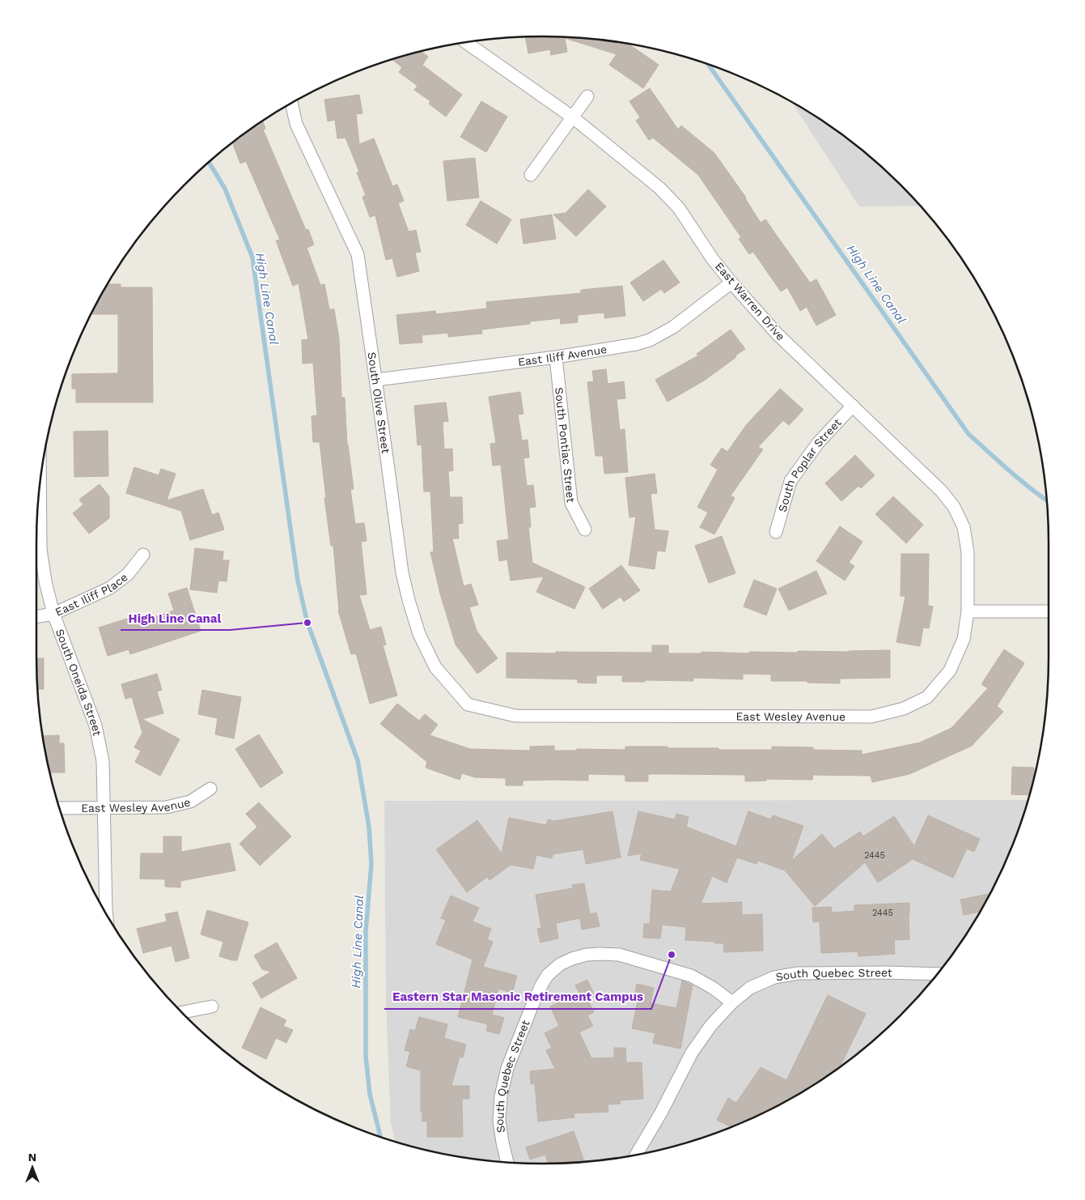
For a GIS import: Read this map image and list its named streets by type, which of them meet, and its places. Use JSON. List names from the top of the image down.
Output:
{
  "streets": {
    "street": [
      "East Warren Drive",
      "East Iliff Avenue",
      "South Olive Street",
      "South Pontiac Street",
      "South Poplar Street",
      "East Iliff Place",
      "South Oneida Street",
      "East Wesley Avenue",
      "South Quebec Street"
    ]
  },
  "crossings": [
    ["East Warren Drive", "East Iliff Avenue"],
    ["East Warren Drive", "South Poplar Street"],
    ["East Warren Drive", "East Wesley Avenue"],
    ["East Iliff Avenue", "South Olive Street"],
    ["East Iliff Avenue", "South Pontiac Street"],
    ["South Olive Street", "East Wesley Avenue"],
    ["East Iliff Place", "South Oneida Street"],
    ["South Oneida Street", "East Wesley Avenue"]
  ],
  "water": ["High Line Canal"],
  "places": ["High Line Canal", "Eastern Star Masonic Retirement Campus"],
  "house_numbers": ["2445", "2445"],
  "north": "top"
}
